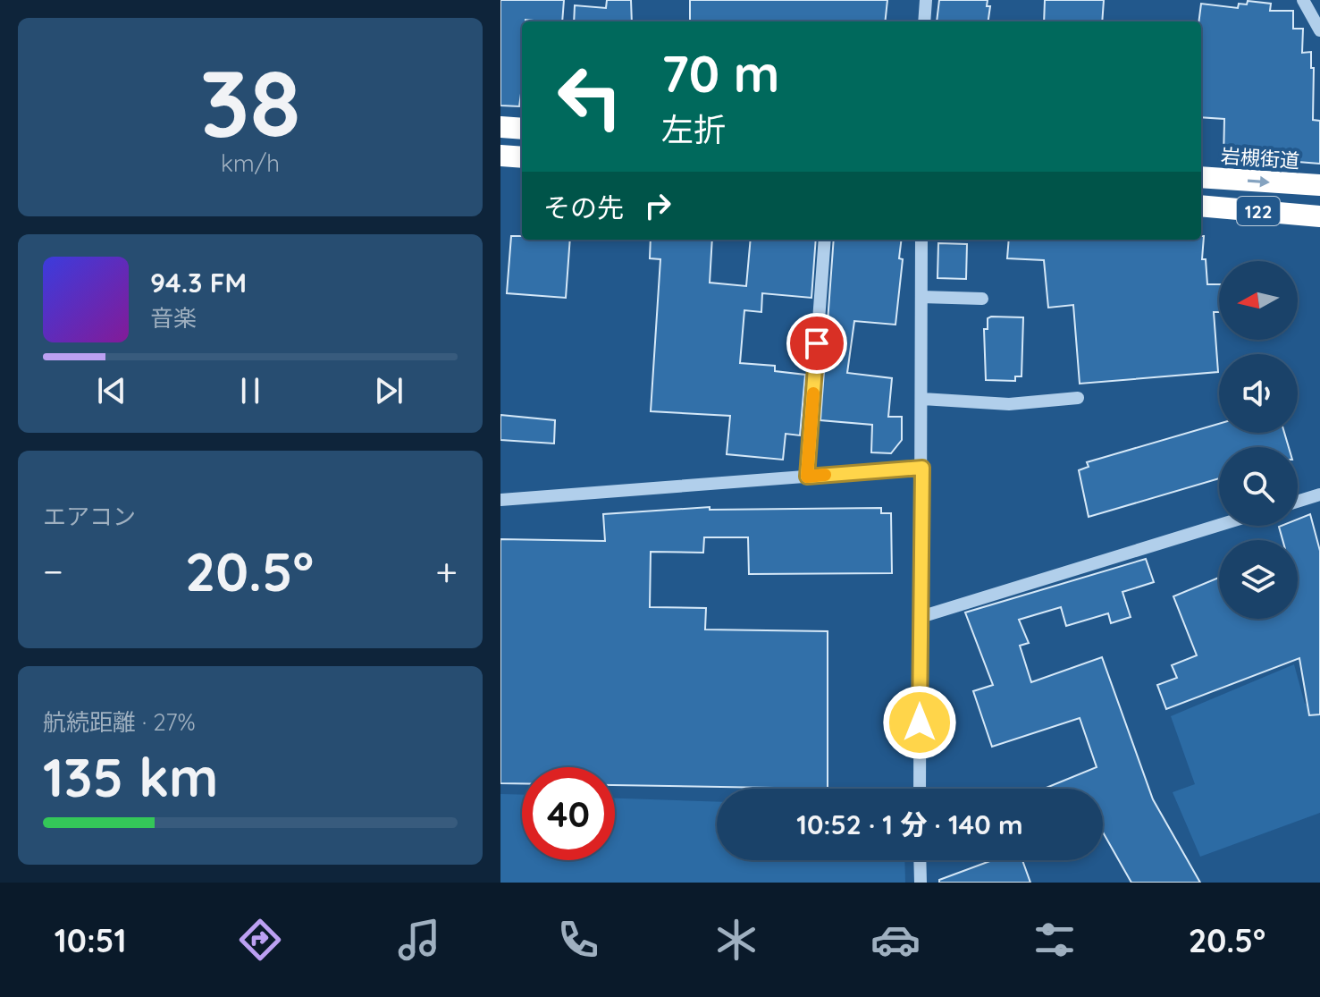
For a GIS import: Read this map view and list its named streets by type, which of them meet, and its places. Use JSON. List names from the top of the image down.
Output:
{
  "streets": {
    "highway": ["岩槻街道", "122"]
  },
  "north": "left",
  "page": {
    "tile": [
      ["38", "km/h"],
      "エアコン",
      ["航続距離 · 27%", "135 km"]
    ],
    "turn": ["70 m", "左折"],
    "then": "その先",
    "song": ["94.3 FM", "音楽"],
    "heat": ["−", "20.5°", "+"],
    "limit": "40",
    "trip": "10:52 · 1 分 · 140 m",
    "tabs": ["10:51", "20.5°"]
  }
}
